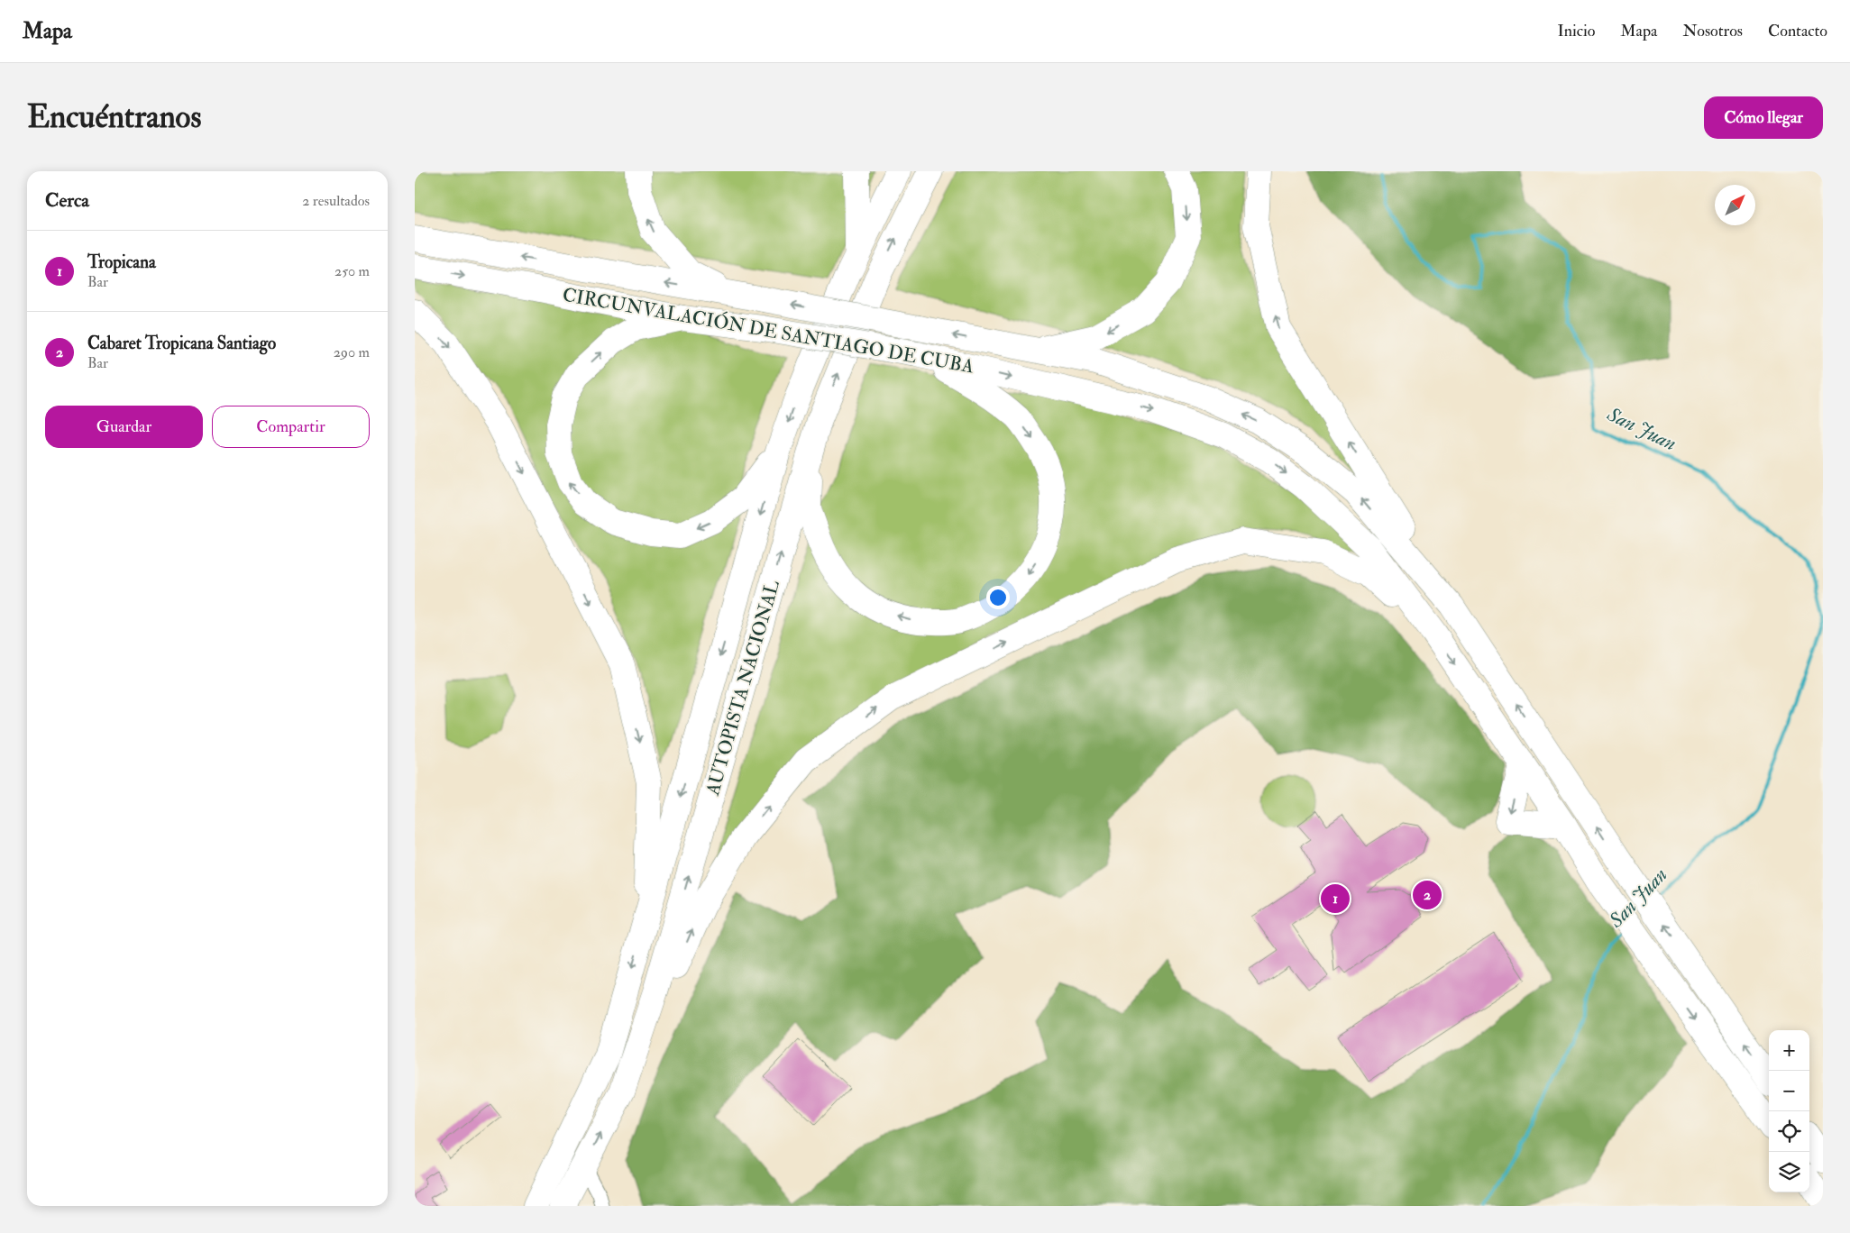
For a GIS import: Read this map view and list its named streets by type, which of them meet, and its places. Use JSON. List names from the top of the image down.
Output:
{
  "streets": {
    "highway": ["CIRCUNVALACIÓN DE SANTIAGO DE CUBA", "AUTOPISTA NACIONAL"]
  },
  "water": ["San Juan"],
  "north": "top right",
  "page": {
    "header": "Mapa",
    "nav": [
      "Inicio",
      "Mapa",
      "Nosotros",
      "Contacto"
    ],
    "buttons": [
      "Cómo llegar",
      ["Guardar", "Compartir"]
    ],
    "title": "Encuéntranos",
    "heading": ["Cerca", "2 resultados"],
    "list": [
      {
        "mark": "1",
        "name": "Tropicana",
        "note": "Bar",
        "value": "250 m"
      },
      {
        "mark": "2",
        "name": "Cabaret Tropicana Santiago",
        "note": "Bar",
        "value": "290 m"
      }
    ],
    "pins": ["2", "1"],
    "map_buttons": ["+", "−"]
  }
}
